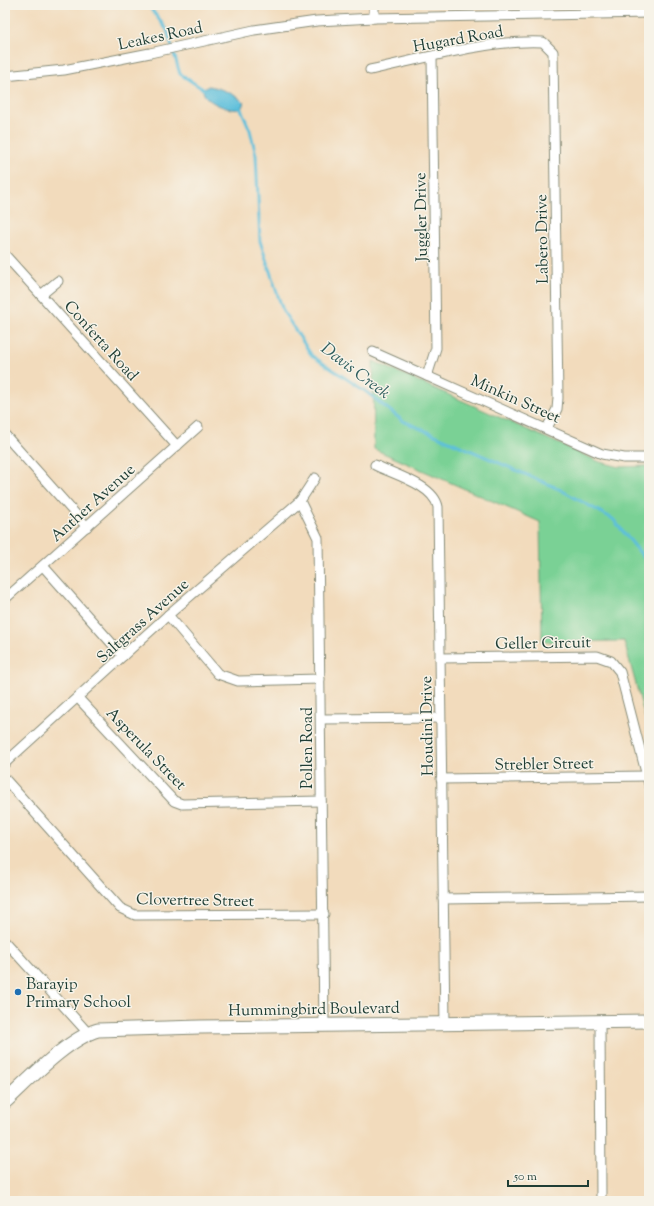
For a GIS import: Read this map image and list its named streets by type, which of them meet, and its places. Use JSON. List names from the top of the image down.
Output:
{
  "streets": {
    "street": [
      "Leakes Road",
      "Hugard Road",
      "Juggler Drive",
      "Labero Drive",
      "Conferta Road",
      "Minkin Street",
      "Anther Avenue",
      "Saltgrass Avenue",
      "Geller Circuit",
      "Houdini Drive",
      "Asperula Street",
      "Pollen Road",
      "Strebler Street",
      "Clovertree Street",
      "Hummingbird Boulevard"
    ]
  },
  "crossings": [
    ["Hugard Road", "Juggler Drive"],
    ["Hugard Road", "Labero Drive"],
    ["Juggler Drive", "Minkin Street"],
    ["Labero Drive", "Minkin Street"],
    ["Conferta Road", "Anther Avenue"],
    ["Saltgrass Avenue", "Asperula Street"],
    ["Saltgrass Avenue", "Pollen Road"],
    ["Geller Circuit", "Houdini Drive"],
    ["Geller Circuit", "Strebler Street"],
    ["Houdini Drive", "Strebler Street"],
    ["Houdini Drive", "Hummingbird Boulevard"],
    ["Asperula Street", "Pollen Road"],
    ["Pollen Road", "Clovertree Street"],
    ["Pollen Road", "Hummingbird Boulevard"]
  ],
  "water": ["Davis Creek"],
  "places": ["Barayip Primary School"],
  "scale_bar": "50 m"
}
